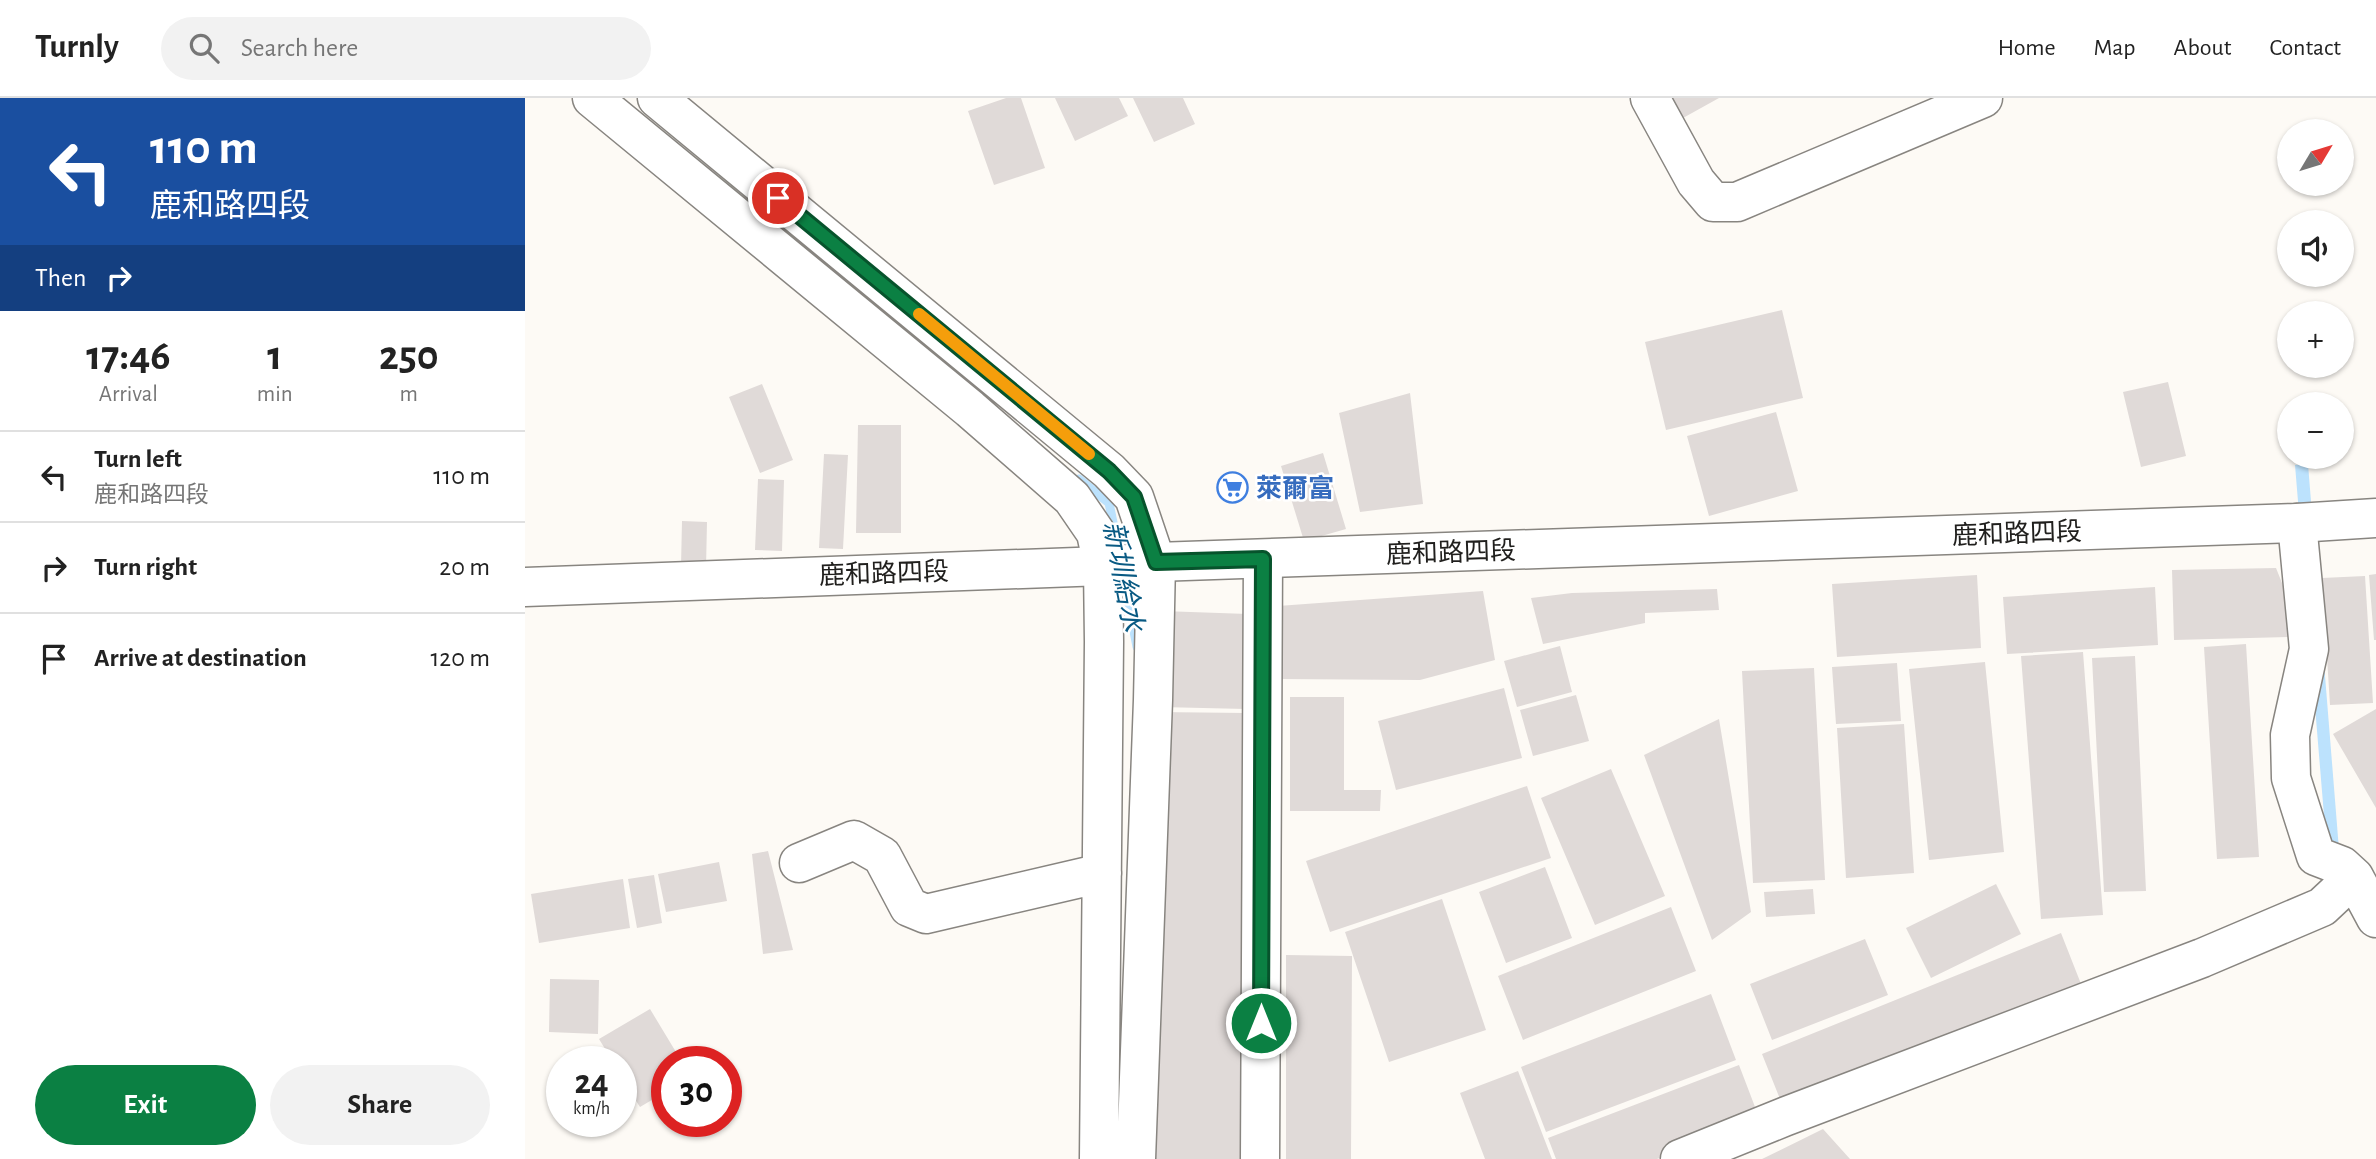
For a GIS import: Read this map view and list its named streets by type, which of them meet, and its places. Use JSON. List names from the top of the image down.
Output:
{
  "streets": {
    "main road": ["鹿和路四段"]
  },
  "water": ["新圳給水"],
  "places": {
    "supermarket": ["萊爾富"]
  },
  "north": "top right",
  "page": {
    "header": "Turnly",
    "search": "Search here",
    "nav": [
      "Home",
      "Map",
      "About",
      "Contact"
    ],
    "turn": ["110 m", "鹿和路四段"],
    "map_buttons": ["+", "−"],
    "then": "Then",
    "eta": [
      "17:46",
      "Arrival",
      "1",
      "min",
      "250",
      "m"
    ],
    "list": [
      {
        "name": "Turn left",
        "note": "鹿和路四段",
        "value": "110 m"
      },
      {
        "name": "Turn right",
        "value": "20 m"
      },
      {
        "name": "Arrive at destination",
        "value": "120 m"
      }
    ],
    "speed": "24 km/h",
    "limit": "30",
    "buttons": ["Exit", "Share"]
  }
}
